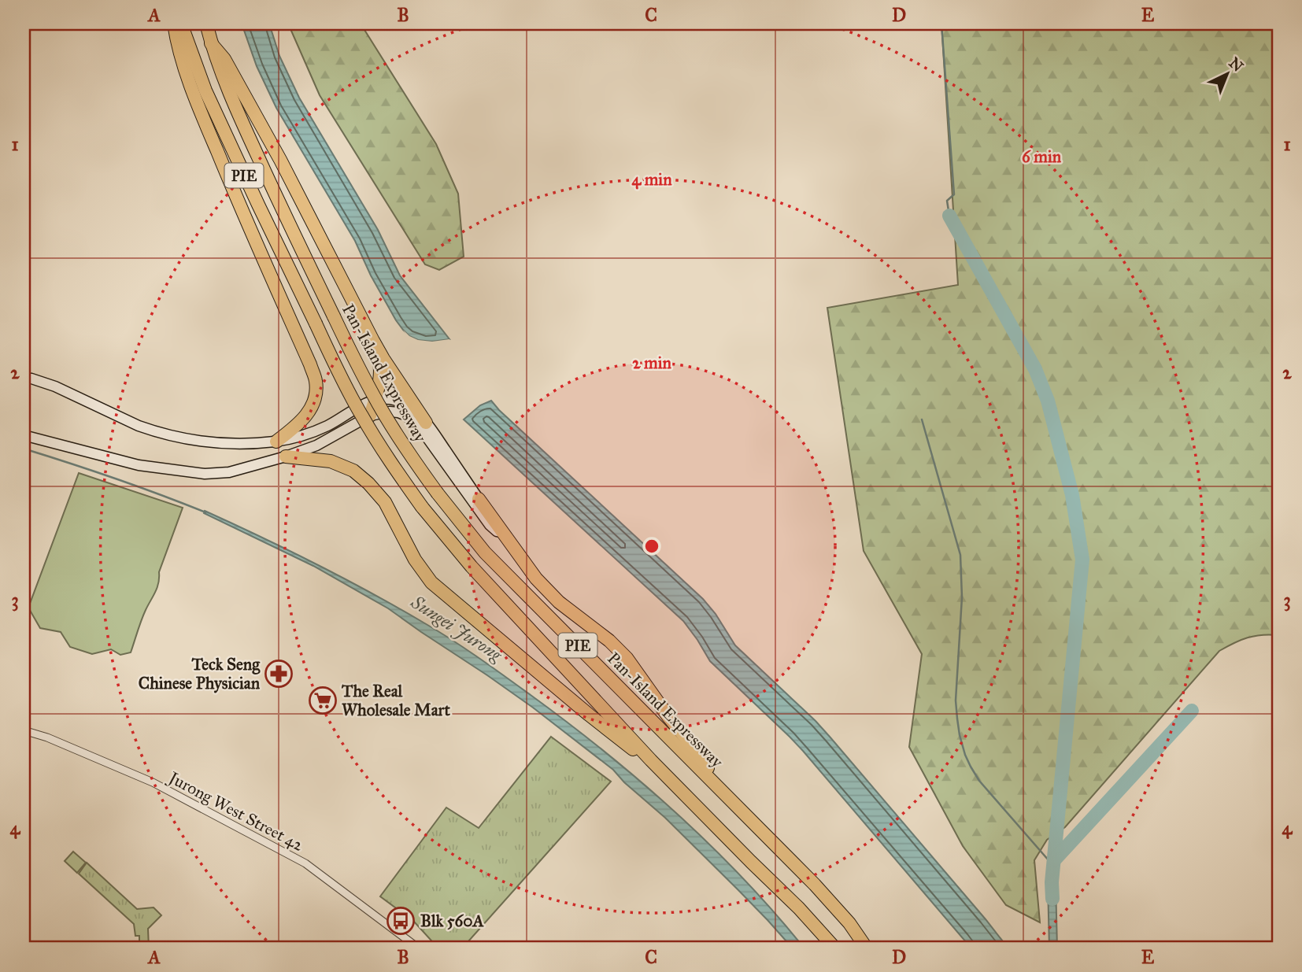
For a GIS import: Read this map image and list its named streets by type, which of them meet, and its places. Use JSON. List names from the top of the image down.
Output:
{
  "streets": {
    "highway": ["PIE", "Pan-Island Expressway"],
    "street": ["Jurong West Street 42"]
  },
  "water": ["Sungei Jurong"],
  "places": {
    "pharmacy": ["Teck Seng Chinese Physician"],
    "supermarket": ["The Real Wholesale Mart"],
    "bus stop": ["Blk 560A"]
  },
  "north": "top right",
  "grid": {
    "columns": [
      "A",
      "B",
      "C",
      "D",
      "E"
    ],
    "rows": [
      "1",
      "2",
      "3",
      "4"
    ]
  },
  "rings": ["6 min", "4 min", "2 min"]
}
